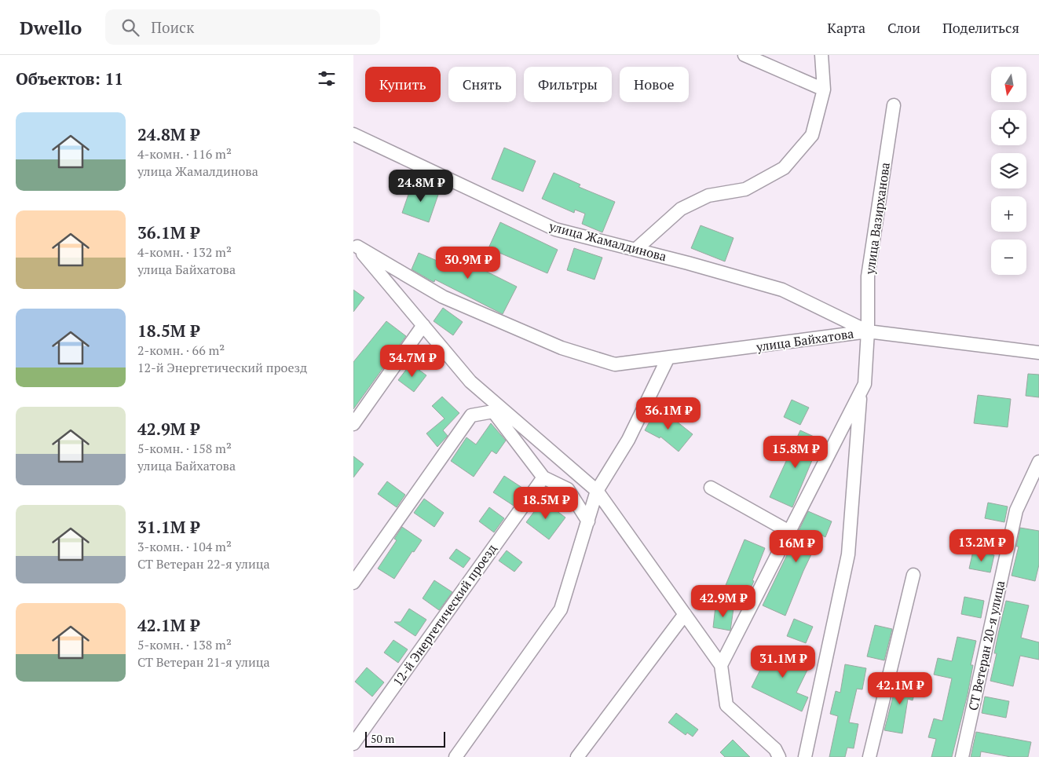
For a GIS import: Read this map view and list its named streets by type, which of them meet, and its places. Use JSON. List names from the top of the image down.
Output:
{
  "streets": {
    "street": [
      "улица Вазирханова",
      "улица Жамалдинова",
      "улица Байхатова",
      "12-й Энергетический проезд",
      "СТ Ветеран 20-я улица"
    ]
  },
  "crossings": [
    ["улица Вазирханова", "улица Жамалдинова"],
    ["улица Вазирханова", "улица Байхатова"],
    ["улица Жамалдинова", "улица Байхатова"]
  ],
  "scale_bar": "50 m",
  "north": "bottom",
  "page": {
    "header": "Dwello",
    "search": "Поиск",
    "nav": ["Карта", "Слои", "Поделиться"],
    "heading": "Объектов: 11",
    "map_buttons": ["+", "−"],
    "chip": [
      "Купить",
      "Снять",
      "Фильтры",
      "Новое"
    ],
    "list": [
      {
        "name": "24.8M ₽",
        "note": "4-комн. · 116 m² · улица Жамалдинова"
      },
      {
        "name": "36.1M ₽",
        "note": "4-комн. · 132 m² · улица Байхатова"
      },
      {
        "name": "18.5M ₽",
        "note": "2-комн. · 66 m² · 12-й Энергетический проезд"
      },
      {
        "name": "42.9M ₽",
        "note": "5-комн. · 158 m² · улица Байхатова"
      },
      {
        "name": "31.1M ₽",
        "note": "3-комн. · 104 m² · СТ Ветеран 22-я улица"
      },
      {
        "name": "42.1M ₽",
        "note": "5-комн. · 138 m² · СТ Ветеран 21-я улица"
      }
    ],
    "price": [
      "24.8M ₽",
      "30.9M ₽",
      "34.7M ₽",
      "36.1M ₽",
      "15.8M ₽",
      "18.5M ₽",
      "13.2M ₽",
      "16M ₽",
      "42.9M ₽",
      "31.1M ₽",
      "42.1M ₽"
    ],
    "scale": "50 m"
  }
}
